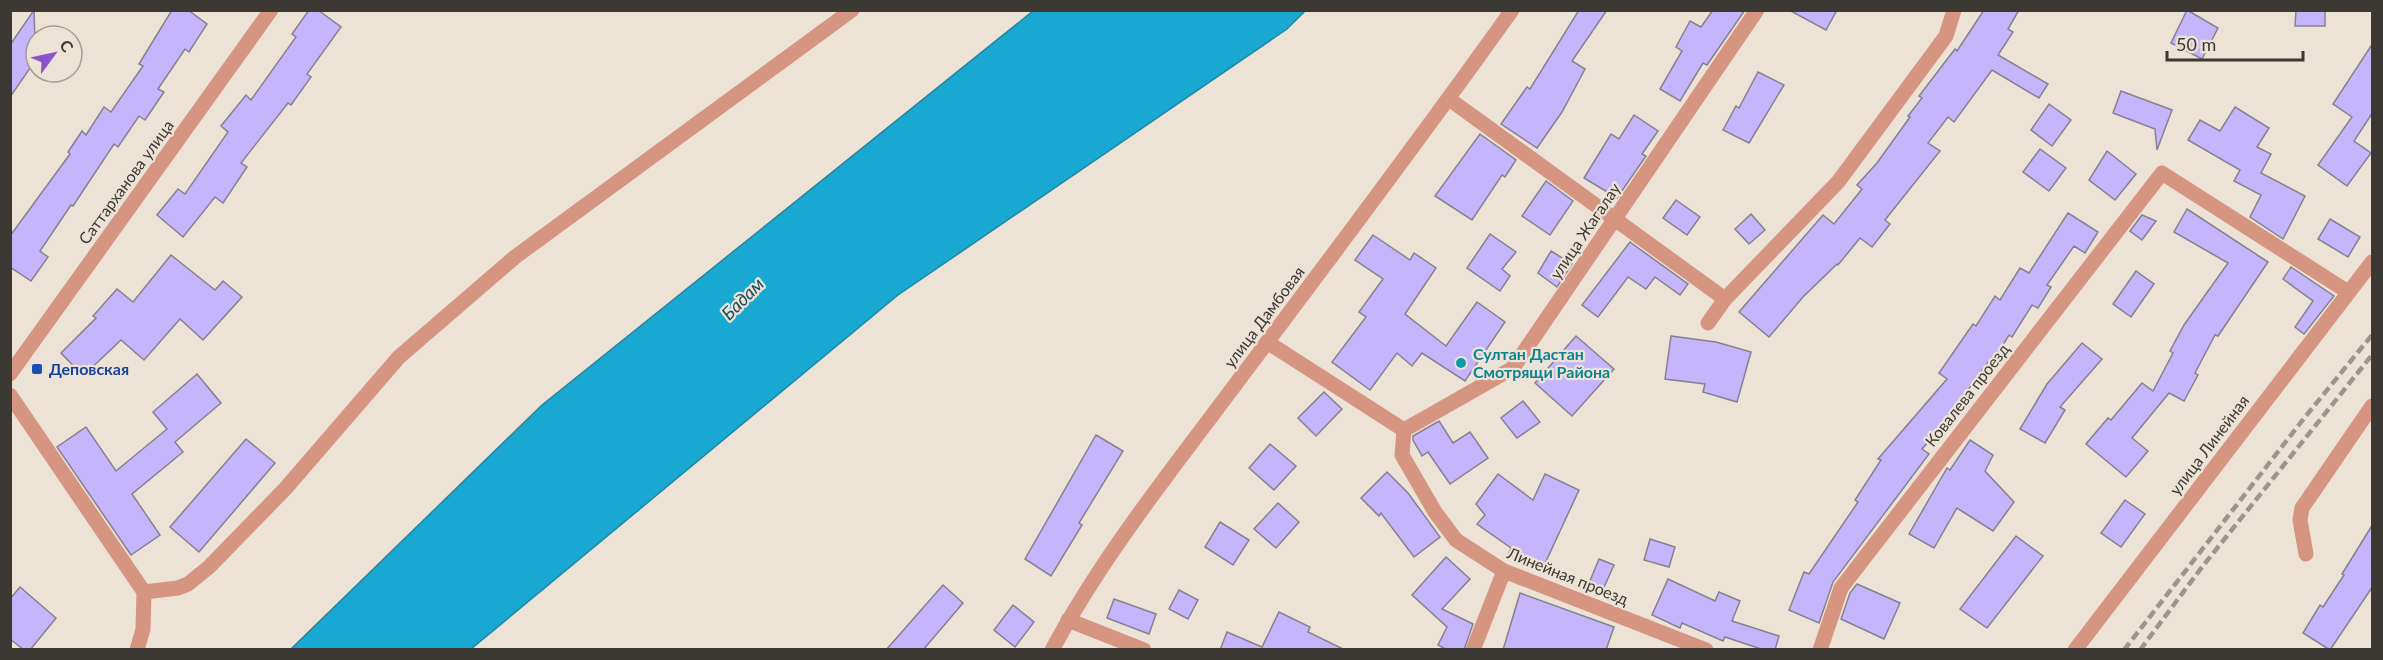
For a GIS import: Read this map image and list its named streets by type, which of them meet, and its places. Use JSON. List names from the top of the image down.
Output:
{
  "streets": {
    "street": [
      "Саттарханова улица",
      "улица Жагалау",
      "улица Дамбовая",
      "Ковалева проезд",
      "улица Линейная",
      "Линейная проезд"
    ]
  },
  "crossings": [
    ["улица Жагалау", "Линейная проезд"],
    ["Ковалева проезд", "улица Линейная"]
  ],
  "water": ["Бадам"],
  "places": {
    "other": ["Султан Дастан Смотрящи Района"],
    "transit": ["Деповская"]
  },
  "scale_bar": "50 m",
  "north": "top right"
}
